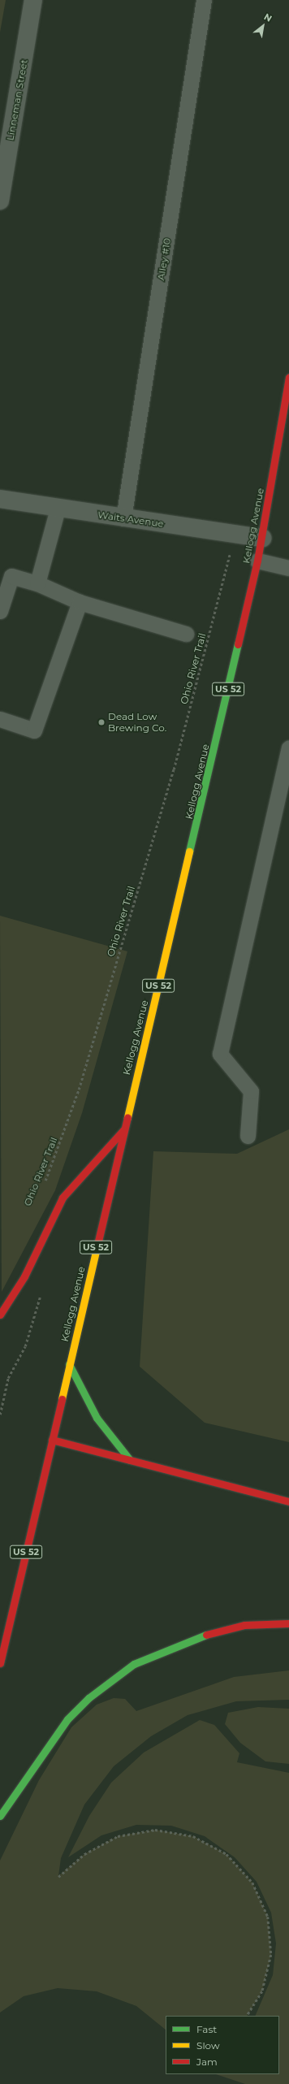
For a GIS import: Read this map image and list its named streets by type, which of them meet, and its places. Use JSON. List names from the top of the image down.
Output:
{
  "streets": {
    "main road": ["Kellogg Avenue", "US 52"],
    "street": ["Linneman Street", "Waits Avenue"],
    "lane": ["Alley #10"],
    "path": ["Ohio River Trail"]
  },
  "crossings": [
    ["Alley #10", "Waits Avenue"],
    ["Waits Avenue", "Kellogg Avenue"]
  ],
  "places": ["Dead Low Brewing Co."],
  "legend": ["Fast", "Slow", "Jam"],
  "north": "top right"
}
